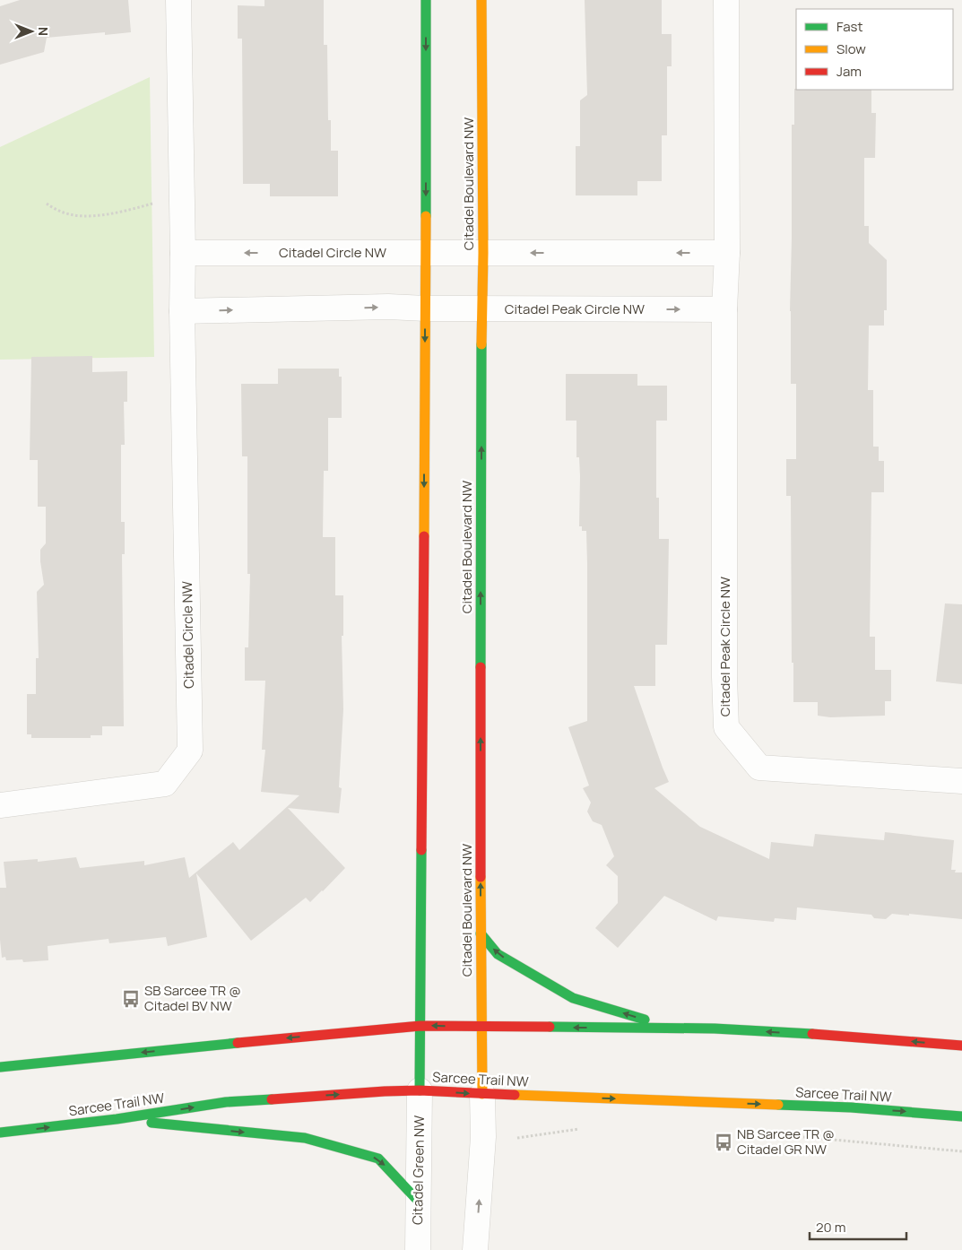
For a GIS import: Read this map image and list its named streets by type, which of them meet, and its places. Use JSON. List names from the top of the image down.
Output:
{
  "streets": {
    "main road": ["Citadel Boulevard NW", "Sarcee Trail NW"],
    "street": ["Citadel Circle NW", "Citadel Peak Circle NW", "Citadel Green NW"]
  },
  "crossings": [
    ["Citadel Boulevard NW", "Citadel Circle NW"],
    ["Citadel Boulevard NW", "Citadel Peak Circle NW"],
    ["Citadel Boulevard NW", "Sarcee Trail NW"],
    ["Sarcee Trail NW", "Citadel Green NW"]
  ],
  "places": {
    "bus stop": ["SB Sarcee TR @ Citadel BV NW", "NB Sarcee TR @ Citadel GR NW"]
  },
  "legend": ["Fast", "Slow", "Jam"],
  "scale_bar": "20 m",
  "north": "right"
}
